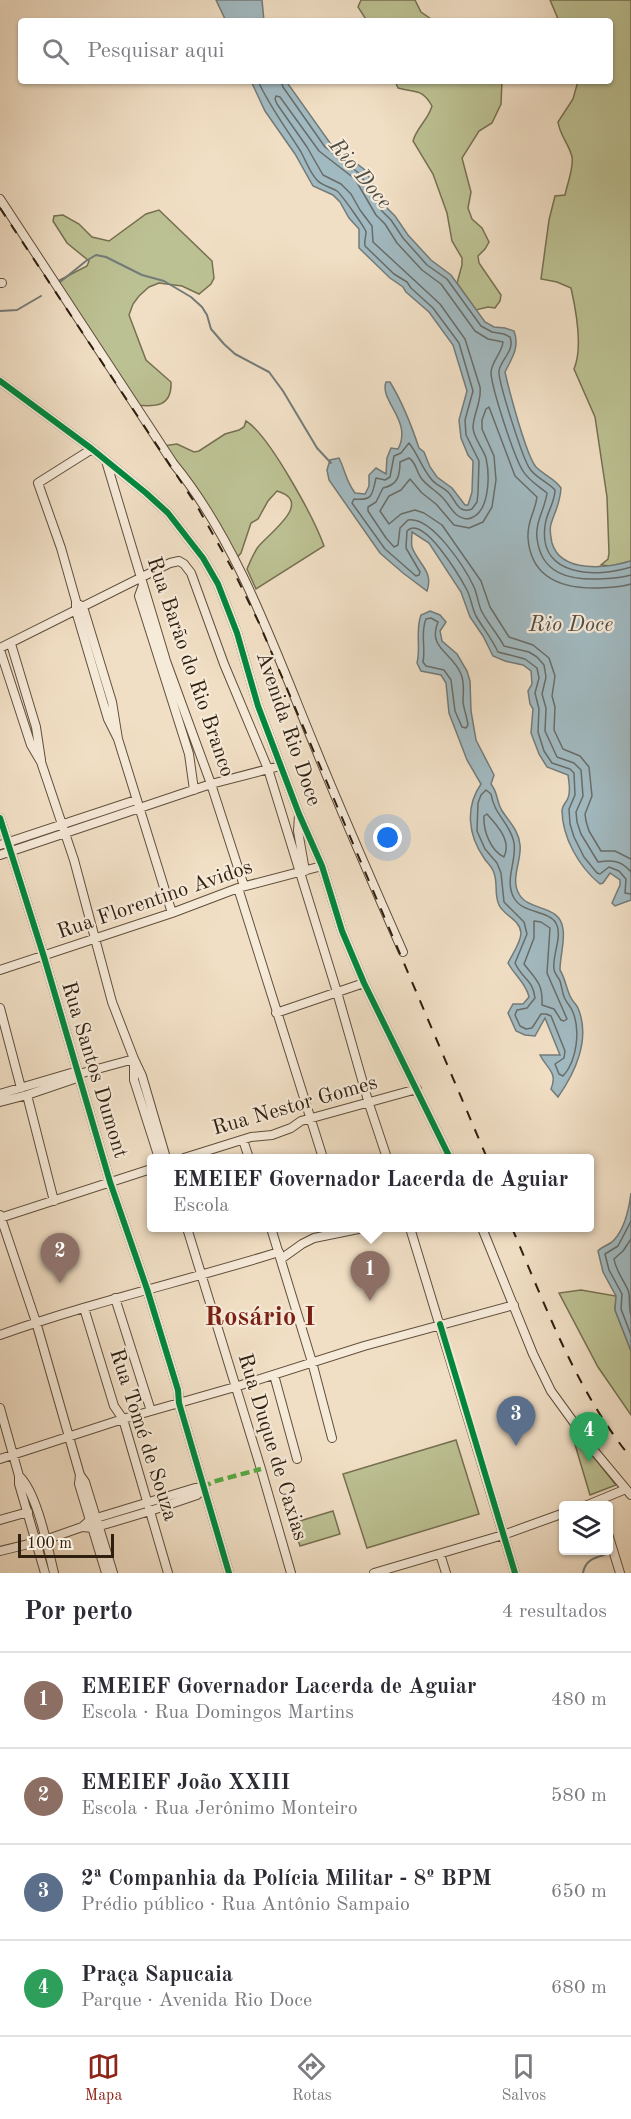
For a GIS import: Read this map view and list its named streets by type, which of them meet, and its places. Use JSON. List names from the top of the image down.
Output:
{
  "streets": {
    "street": [
      "Rua Barão do Rio Branco",
      "Avenida Rio Doce",
      "Rua Florentino Avidos",
      "Rua Santos Dumont",
      "Rua Nestor Gomes",
      "Rua Tomé de Souza",
      "Rua Duque de Caxias"
    ]
  },
  "crossings": [
    ["Rua Barão do Rio Branco", "Avenida Rio Doce"],
    ["Rua Barão do Rio Branco", "Rua Florentino Avidos"],
    ["Avenida Rio Doce", "Rua Florentino Avidos"],
    ["Avenida Rio Doce", "Rua Nestor Gomes"],
    ["Rua Florentino Avidos", "Rua Santos Dumont"]
  ],
  "districts": ["Rosário I"],
  "water": ["Rio Doce"],
  "scale_bar": "100 m",
  "page": {
    "search": "Pesquisar aqui",
    "popup": ["EMEIEF Governador Lacerda de Aguiar", "Escola"],
    "pins": [
      "2",
      "1",
      "3",
      "4"
    ],
    "scale": "100 m",
    "heading": ["Por perto", "4 resultados"],
    "list": [
      {
        "mark": "1",
        "name": "EMEIEF Governador Lacerda de Aguiar",
        "note": "Escola · Rua Domingos Martins",
        "value": "480 m"
      },
      {
        "mark": "2",
        "name": "EMEIEF João XXIII",
        "note": "Escola · Rua Jerônimo Monteiro",
        "value": "580 m"
      },
      {
        "mark": "3",
        "name": "2ª Companhia da Polícia Militar - 8º BPM",
        "note": "Prédio público · Rua Antônio Sampaio",
        "value": "650 m"
      },
      {
        "mark": "4",
        "name": "Praça Sapucaia",
        "note": "Parque · Avenida Rio Doce",
        "value": "680 m"
      }
    ],
    "nav": ["Mapa", "Rotas", "Salvos"]
  }
}
